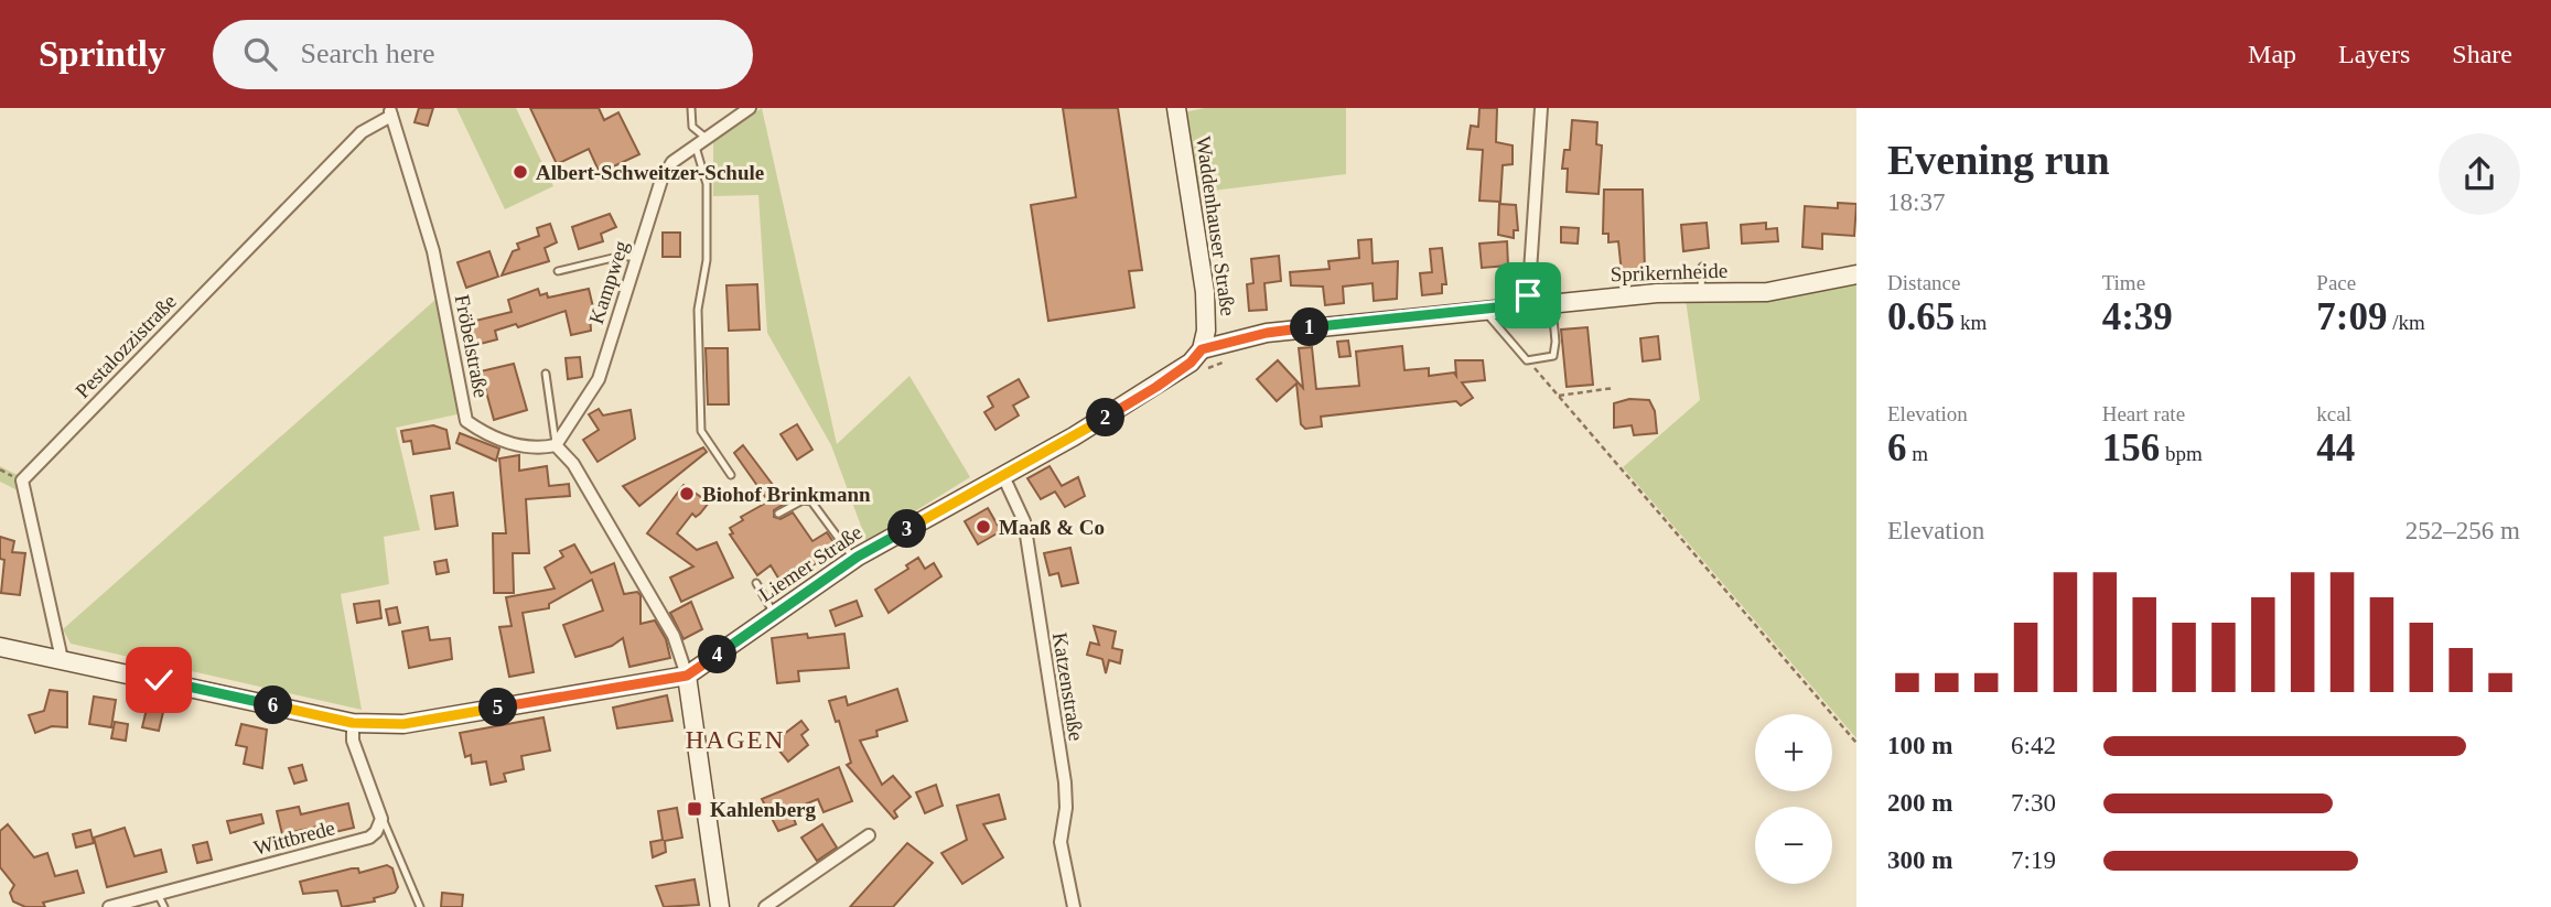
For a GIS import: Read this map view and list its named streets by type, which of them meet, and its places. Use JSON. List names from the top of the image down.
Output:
{
  "streets": {
    "main road": ["Waddenhauser Straße", "Sprikernheide", "Liemer Straße"],
    "street": [
      "Kampweg",
      "Pestalozzistraße",
      "Fröbelstraße",
      "Katzenstraße",
      "Wittbrede"
    ]
  },
  "crossings": [
    ["Waddenhauser Straße", "Sprikernheide"],
    ["Waddenhauser Straße", "Liemer Straße"],
    ["Sprikernheide", "Liemer Straße"],
    ["Kampweg", "Fröbelstraße"],
    ["Pestalozzistraße", "Fröbelstraße"],
    ["Liemer Straße", "Katzenstraße"]
  ],
  "districts": ["HAGEN"],
  "places": {
    "other": ["Albert-Schweitzer-Schule", "Biohof Brinkmann", "Maaß & Co"],
    "transit": ["Kahlenberg"]
  },
  "page": {
    "header": "Sprintly",
    "search": "Search here",
    "nav": ["Map", "Layers", "Share"],
    "heading": ["Evening run", "18:37"],
    "stats": [
      ["Distance", "0.65 km"],
      ["Time", "4:39"],
      ["Pace", "7:09 /km"],
      ["Elevation", "6 m"],
      ["Heart rate", "156 bpm"],
      ["kcal", "44"]
    ],
    "pins": [
      "1",
      "2",
      "3",
      "4",
      "6",
      "5"
    ],
    "chart": ["Elevation", "252–256 m"],
    "map_buttons": ["+", "−"],
    "list": [
      {
        "name": "100 m",
        "note": "6:42"
      },
      {
        "name": "200 m",
        "note": "7:30"
      },
      {
        "name": "300 m",
        "note": "7:19"
      }
    ]
  }
}
